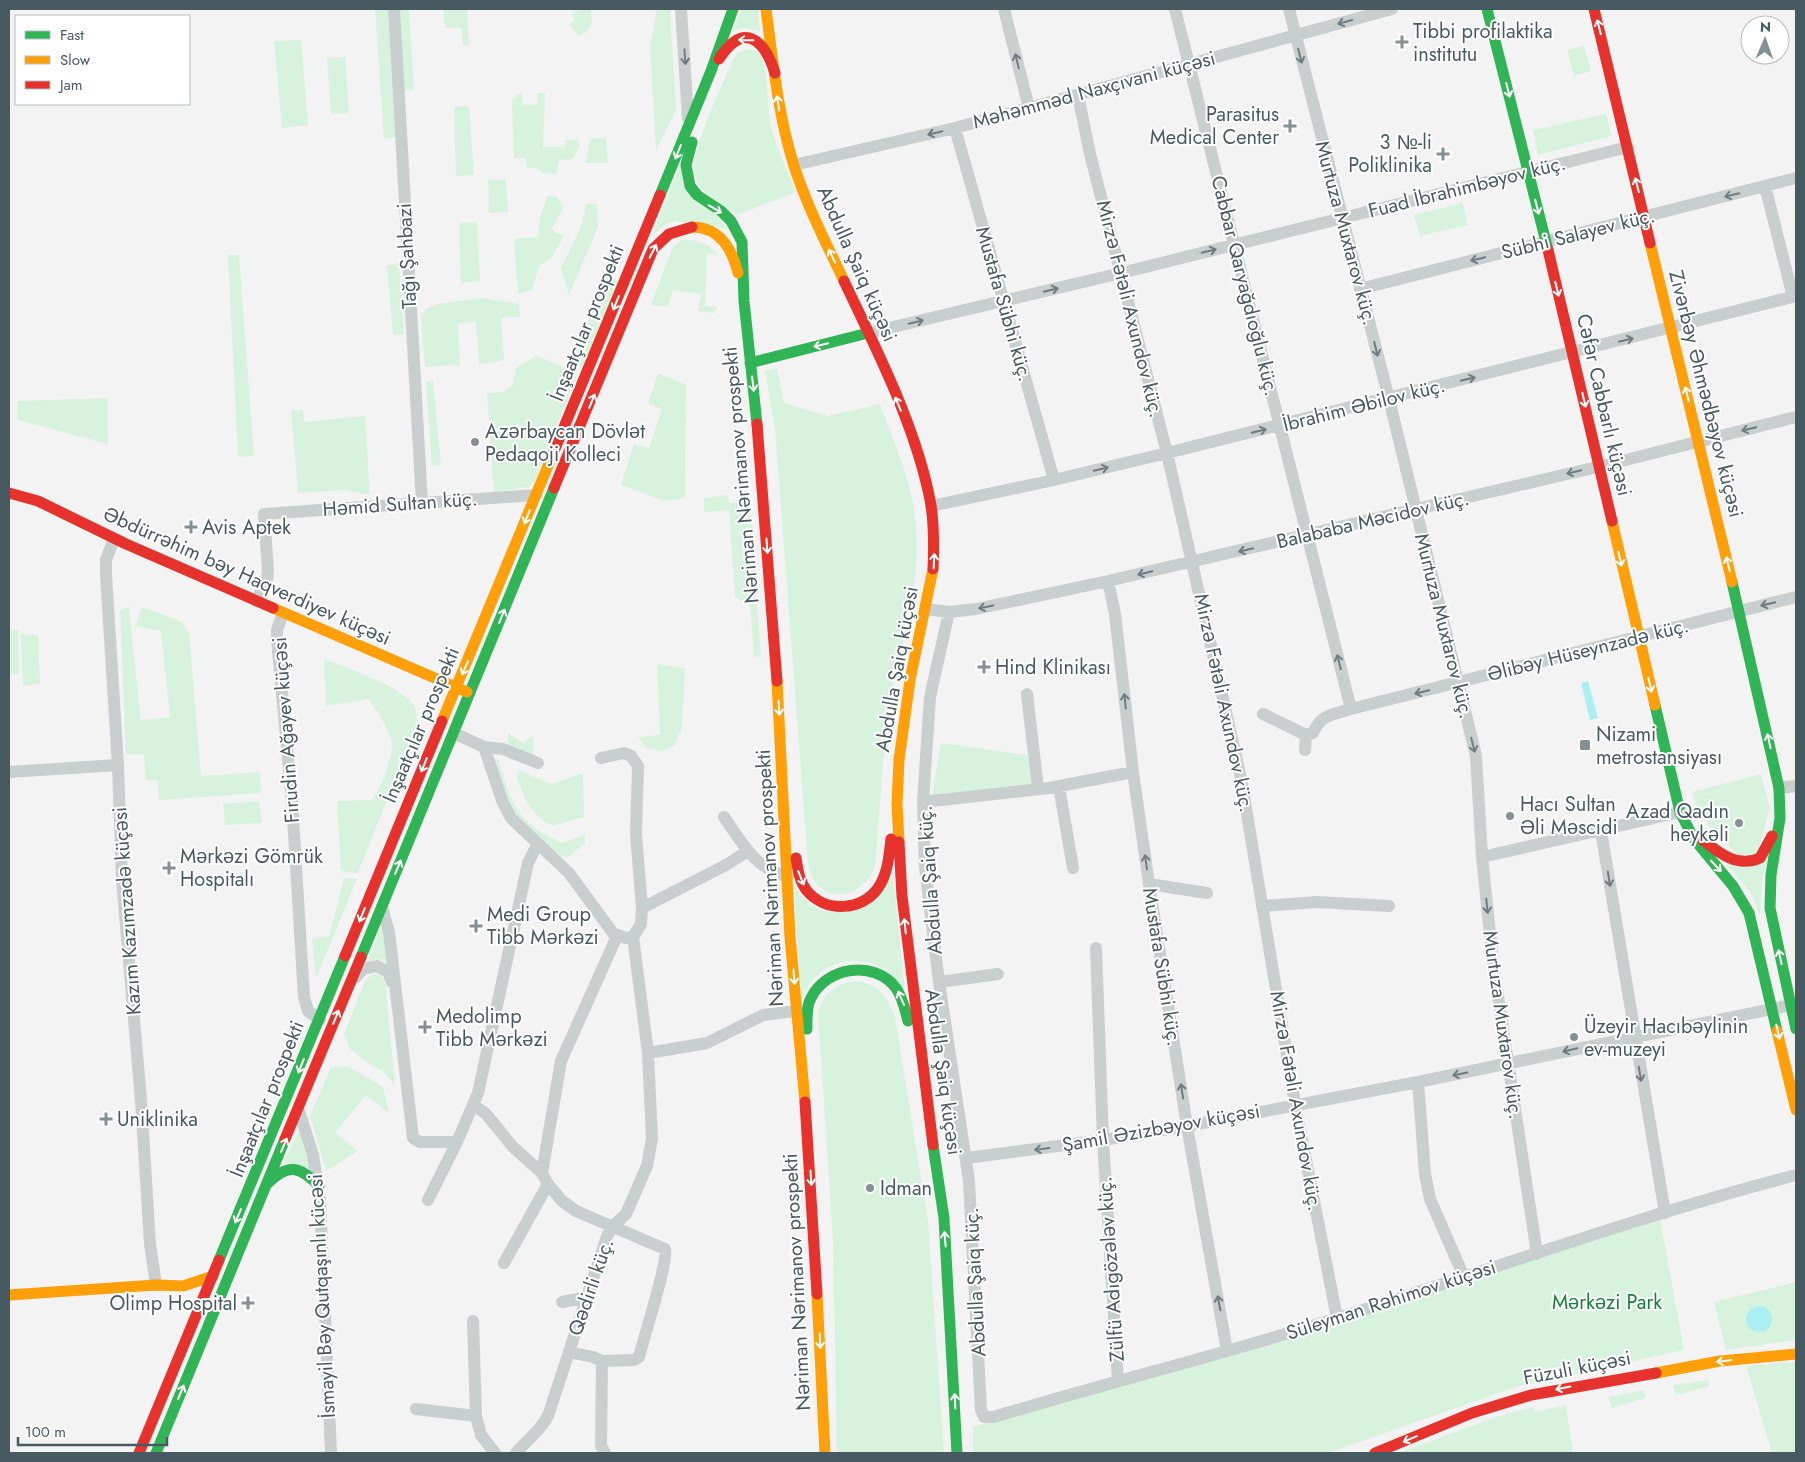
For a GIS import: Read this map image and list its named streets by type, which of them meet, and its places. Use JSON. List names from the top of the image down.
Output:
{
  "streets": {
    "main road": [
      "Abdulla Şaiq küçəsi",
      "İnşaatçılar prospekti",
      "Zivərbəy Əhmədbəyov küçəsi",
      "Cəfər Cabbarlı küçəsi",
      "Nəriman Nərimanov prospekti",
      "Əbdürrəhim bəy Haqverdiyev küçəsi",
      "Füzuli küçəsi"
    ],
    "street": [
      "Məhəmməd Naxçıvani küçəsi",
      "Fuad İbrahimbəyov küç.",
      "Murtuza Muxtarov küç.",
      "Sübhi Salayev küç.",
      "Tağı Şahbazi",
      "Cabbar Qaryağdıoğlu küç.",
      "Mustafa Sübhi küç.",
      "Mirzə Fətəli Axundov küç.",
      "İbrahim Əbilov küç.",
      "Həmid Sultan küç.",
      "Balababa Məcidov küç.",
      "Əlibəy Hüseynzadə küç.",
      "Firudin Ağayev küçəsi",
      "Abdulla Şaiq küç.",
      "Kazım Kazımzadə küçəsi",
      "Şamil Əzizbəyov küçəsi",
      "Zülfü Adıgözələv küç.",
      "Qədirli küç.",
      "İsmayil Bəy Qutqaşınlı kücəsi",
      "Süleyman Rəhimov küçəsi"
    ]
  },
  "crossings": [
    ["Məhəmməd Naxçıvani küçəsi", "Murtuza Muxtarov küç."],
    ["Məhəmməd Naxçıvani küçəsi", "Abdulla Şaiq küçəsi"],
    ["Məhəmməd Naxçıvani küçəsi", "Cabbar Qaryağdıoğlu küç."],
    ["Məhəmməd Naxçıvani küçəsi", "Mustafa Sübhi küç."],
    ["Məhəmməd Naxçıvani küçəsi", "Mirzə Fətəli Axundov küç."],
    ["Fuad İbrahimbəyov küç.", "Murtuza Muxtarov küç."],
    ["Fuad İbrahimbəyov küç.", "Abdulla Şaiq küçəsi"],
    ["Fuad İbrahimbəyov küç.", "Cabbar Qaryağdıoğlu küç."],
    ["Fuad İbrahimbəyov küç.", "Mustafa Sübhi küç."],
    ["Fuad İbrahimbəyov küç.", "Mirzə Fətəli Axundov küç."],
    ["Fuad İbrahimbəyov küç.", "Zivərbəy Əhmədbəyov küçəsi"],
    ["Fuad İbrahimbəyov küç.", "Cəfər Cabbarlı küçəsi"],
    ["Murtuza Muxtarov küç.", "Sübhi Salayev küç."],
    ["Murtuza Muxtarov küç.", "İbrahim Əbilov küç."],
    ["Murtuza Muxtarov küç.", "Balababa Məcidov küç."],
    ["Murtuza Muxtarov küç.", "Əlibəy Hüseynzadə küç."],
    ["Murtuza Muxtarov küç.", "Şamil Əzizbəyov küçəsi"],
    ["Murtuza Muxtarov küç.", "Süleyman Rəhimov küçəsi"],
    ["Sübhi Salayev küç.", "Zivərbəy Əhmədbəyov küçəsi"],
    ["Sübhi Salayev küç.", "Cəfər Cabbarlı küçəsi"],
    ["Tağı Şahbazi", "Həmid Sultan küç."],
    ["Abdulla Şaiq küçəsi", "İbrahim Əbilov küç."],
    ["Abdulla Şaiq küçəsi", "Balababa Məcidov küç."],
    ["Cabbar Qaryağdıoğlu küç.", "İbrahim Əbilov küç."],
    ["Cabbar Qaryağdıoğlu küç.", "Balababa Məcidov küç."],
    ["Cabbar Qaryağdıoğlu küç.", "Əlibəy Hüseynzadə küç."],
    ["Mustafa Sübhi küç.", "İbrahim Əbilov küç."],
    ["Mustafa Sübhi küç.", "Balababa Məcidov küç."],
    ["Mustafa Sübhi küç.", "Şamil Əzizbəyov küçəsi"],
    ["Mustafa Sübhi küç.", "Süleyman Rəhimov küçəsi"],
    ["Mirzə Fətəli Axundov küç.", "İbrahim Əbilov küç."],
    ["Mirzə Fətəli Axundov küç.", "Balababa Məcidov küç."],
    ["Mirzə Fətəli Axundov küç.", "Şamil Əzizbəyov küçəsi"],
    ["Mirzə Fətəli Axundov küç.", "Süleyman Rəhimov küçəsi"],
    ["İnşaatçılar prospekti", "Nəriman Nərimanov prospekti"],
    ["İnşaatçılar prospekti", "Həmid Sultan küç."],
    ["İnşaatçılar prospekti", "Əbdürrəhim bəy Haqverdiyev küçəsi"],
    ["İnşaatçılar prospekti", "Firudin Ağayev küçəsi"],
    ["İnşaatçılar prospekti", "İsmayil Bəy Qutqaşınlı kücəsi"],
    ["Zivərbəy Əhmədbəyov küçəsi", "İbrahim Əbilov küç."],
    ["Zivərbəy Əhmədbəyov küçəsi", "Balababa Məcidov küç."],
    ["Zivərbəy Əhmədbəyov küçəsi", "Əlibəy Hüseynzadə küç."],
    ["İbrahim Əbilov küç.", "Cəfər Cabbarlı küçəsi"],
    ["Cəfər Cabbarlı küçəsi", "Balababa Məcidov küç."],
    ["Cəfər Cabbarlı küçəsi", "Əlibəy Hüseynzadə küç."],
    ["Cəfər Cabbarlı küçəsi", "Şamil Əzizbəyov küçəsi"],
    ["Həmid Sultan küç.", "Əbdürrəhim bəy Haqverdiyev küçəsi"],
    ["Balababa Məcidov küç.", "Abdulla Şaiq küç."],
    ["Əbdürrəhim bəy Haqverdiyev küçəsi", "Firudin Ağayev küçəsi"],
    ["Əbdürrəhim bəy Haqverdiyev küçəsi", "Kazım Kazımzadə küçəsi"],
    ["Abdulla Şaiq küç.", "Şamil Əzizbəyov küçəsi"],
    ["Abdulla Şaiq küç.", "Süleyman Rəhimov küçəsi"],
    ["Şamil Əzizbəyov küçəsi", "Zülfü Adıgözələv küç."],
    ["Zülfü Adıgözələv küç.", "Süleyman Rəhimov küçəsi"]
  ],
  "one_way": [
    "Məhəmməd Naxçıvani küçəsi",
    "Fuad İbrahimbəyov küç.",
    "Murtuza Muxtarov küç.",
    "Sübhi Salayev küç.",
    "Abdulla Şaiq küçəsi",
    "Mustafa Sübhi küç.",
    "Zivərbəy Əhmədbəyov küçəsi",
    "İbrahim Əbilov küç.",
    "Cəfər Cabbarlı küçəsi",
    "Nəriman Nərimanov prospekti",
    "Balababa Məcidov küç.",
    "Şamil Əzizbəyov küçəsi",
    "Füzuli küçəsi"
  ],
  "parks": ["Mərkəzi Park"],
  "places": {
    "health": [
      "Tibbi profilaktika institutu",
      "Parasitus Medical Center",
      "3 №-li Poliklinika",
      "Avis Aptek",
      "Hind Klinikası",
      "Mərkəzi Gömrük Hospitalı",
      "Medi Group Tibb Mərkəzi",
      "Medolimp Tibb Mərkəzi",
      "Uniklinika",
      "Olimp Hospital"
    ],
    "other": [
      "Azərbaycan Dövlət Pedaqoji Kolleci",
      "Hacı Sultan Əli Məscidi",
      "Azad Qadın heykəli",
      "Üzeyir Hacıbəylinin ev-muzeyi",
      "Idman"
    ],
    "transit": ["Nizami metrostansiyası"]
  },
  "legend": ["Fast", "Slow", "Jam"],
  "scale_bar": "100 m",
  "north": "top"
}
